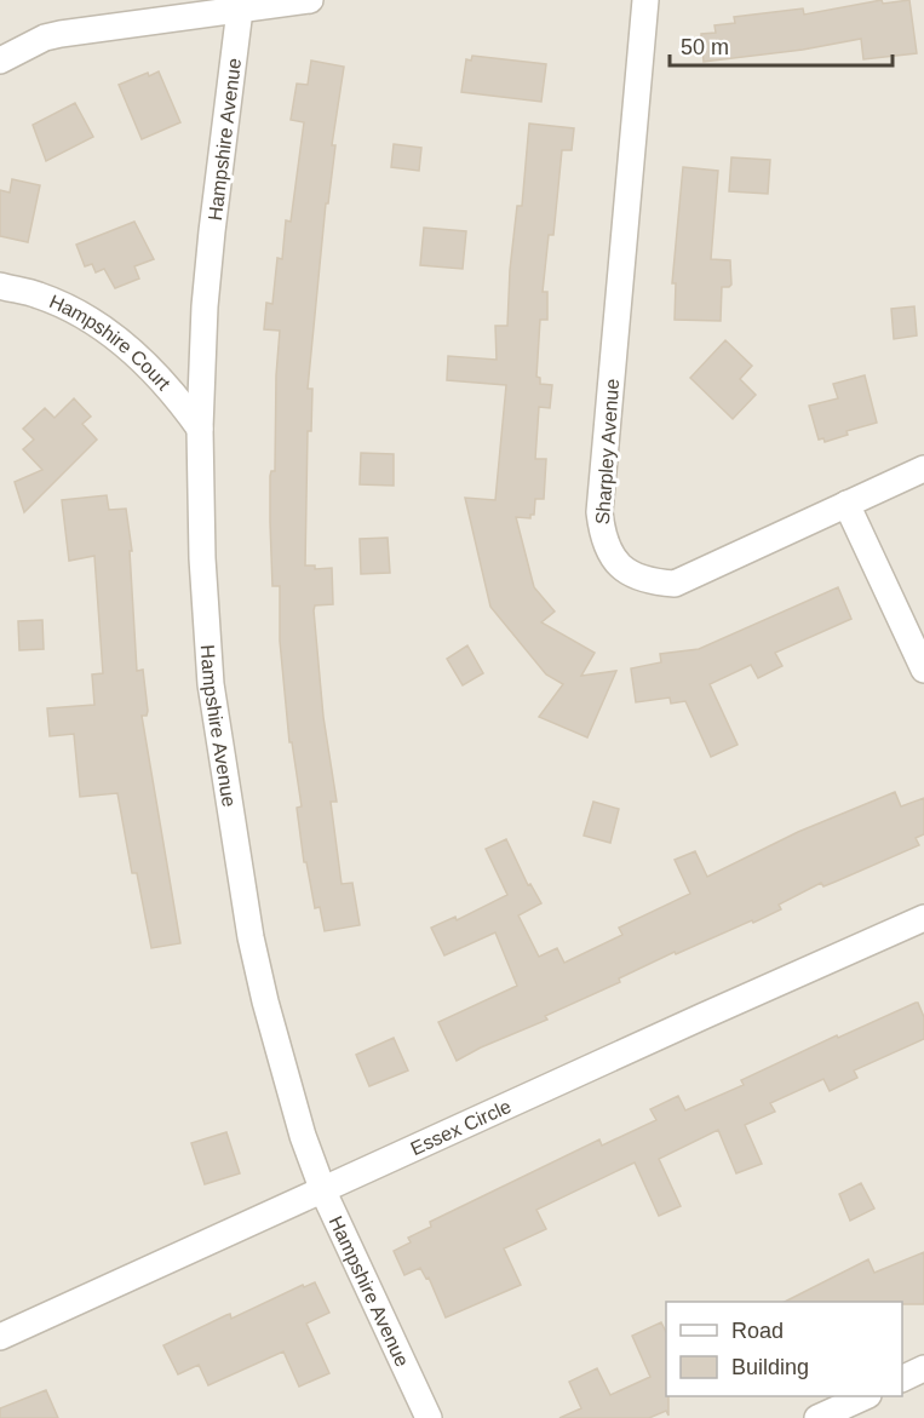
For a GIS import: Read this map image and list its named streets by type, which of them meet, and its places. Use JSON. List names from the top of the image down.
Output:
{
  "streets": {
    "street": [
      "Hampshire Avenue",
      "Hampshire Court",
      "Sharpley Avenue",
      "Essex Circle"
    ]
  },
  "crossings": [
    ["Hampshire Avenue", "Hampshire Court"],
    ["Hampshire Avenue", "Essex Circle"]
  ],
  "legend": ["Road", "Building"],
  "scale_bar": "50 m"
}
